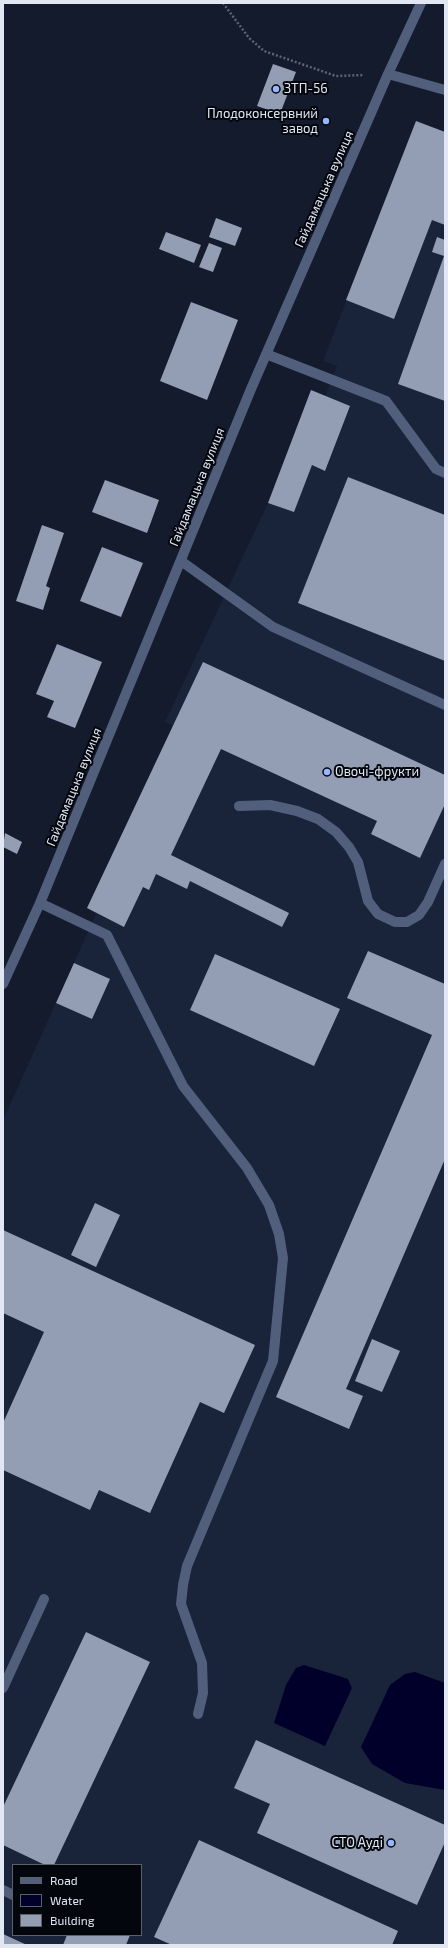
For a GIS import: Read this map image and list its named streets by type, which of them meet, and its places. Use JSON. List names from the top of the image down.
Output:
{
  "streets": {
    "street": ["Гайдамацька вулиця"]
  },
  "places": [
    "ЗТП-56",
    "Плодоконсервний завод",
    "Овочі-фрукти",
    "СТО Ауді"
  ],
  "legend": ["Road", "Water", "Building"]
}
